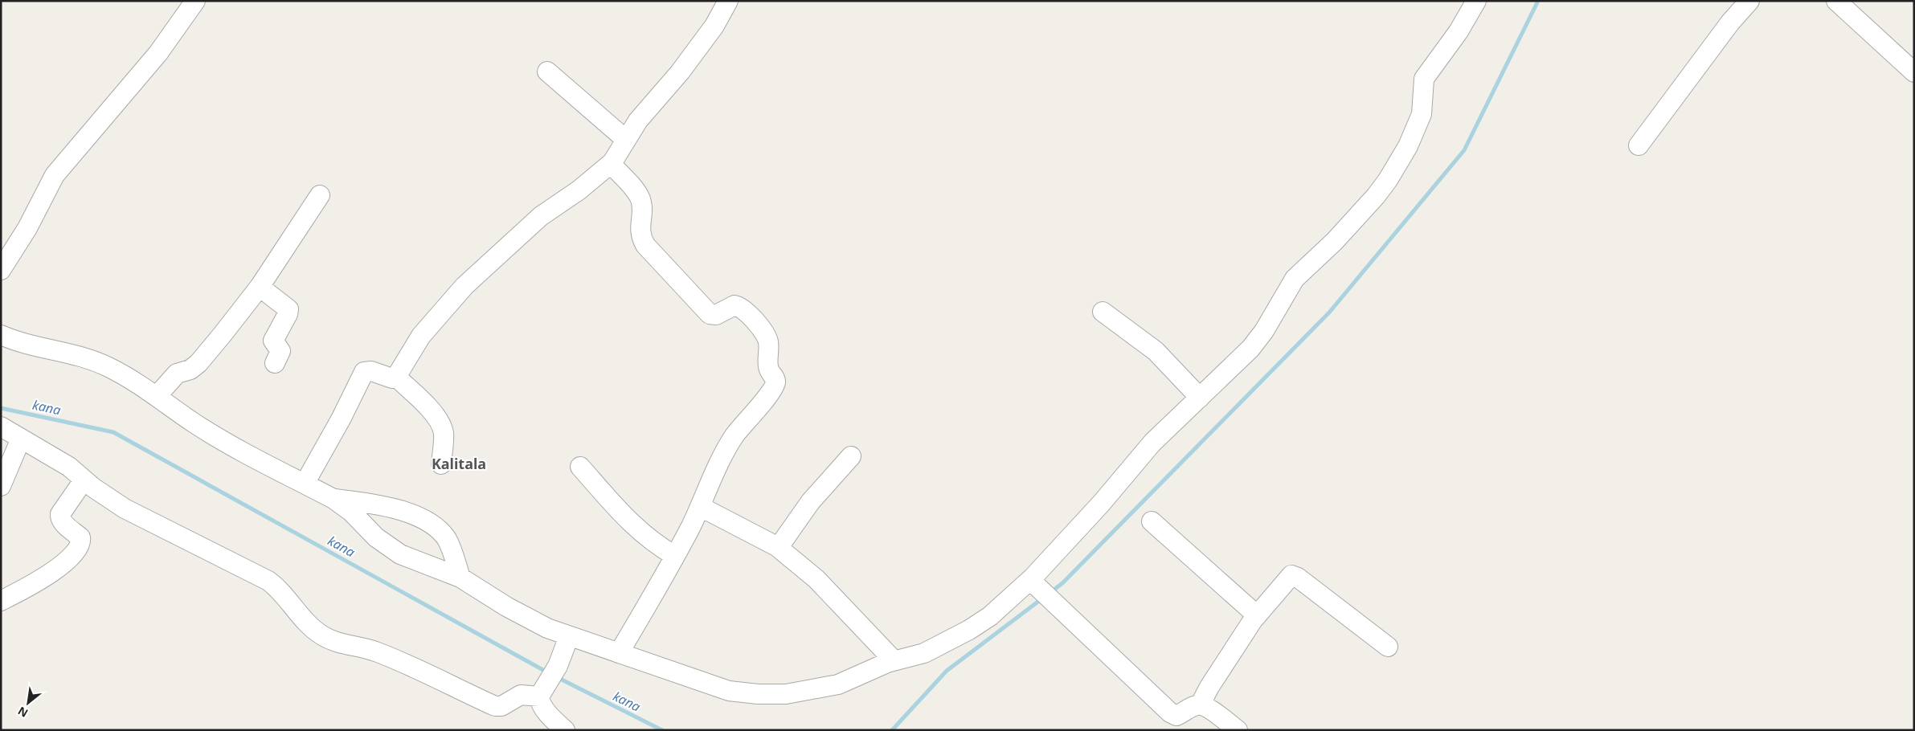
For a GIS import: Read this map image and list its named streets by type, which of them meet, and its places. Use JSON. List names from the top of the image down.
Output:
{
  "districts": ["Kalitala"],
  "water": ["kana"],
  "north": "bottom left"
}
